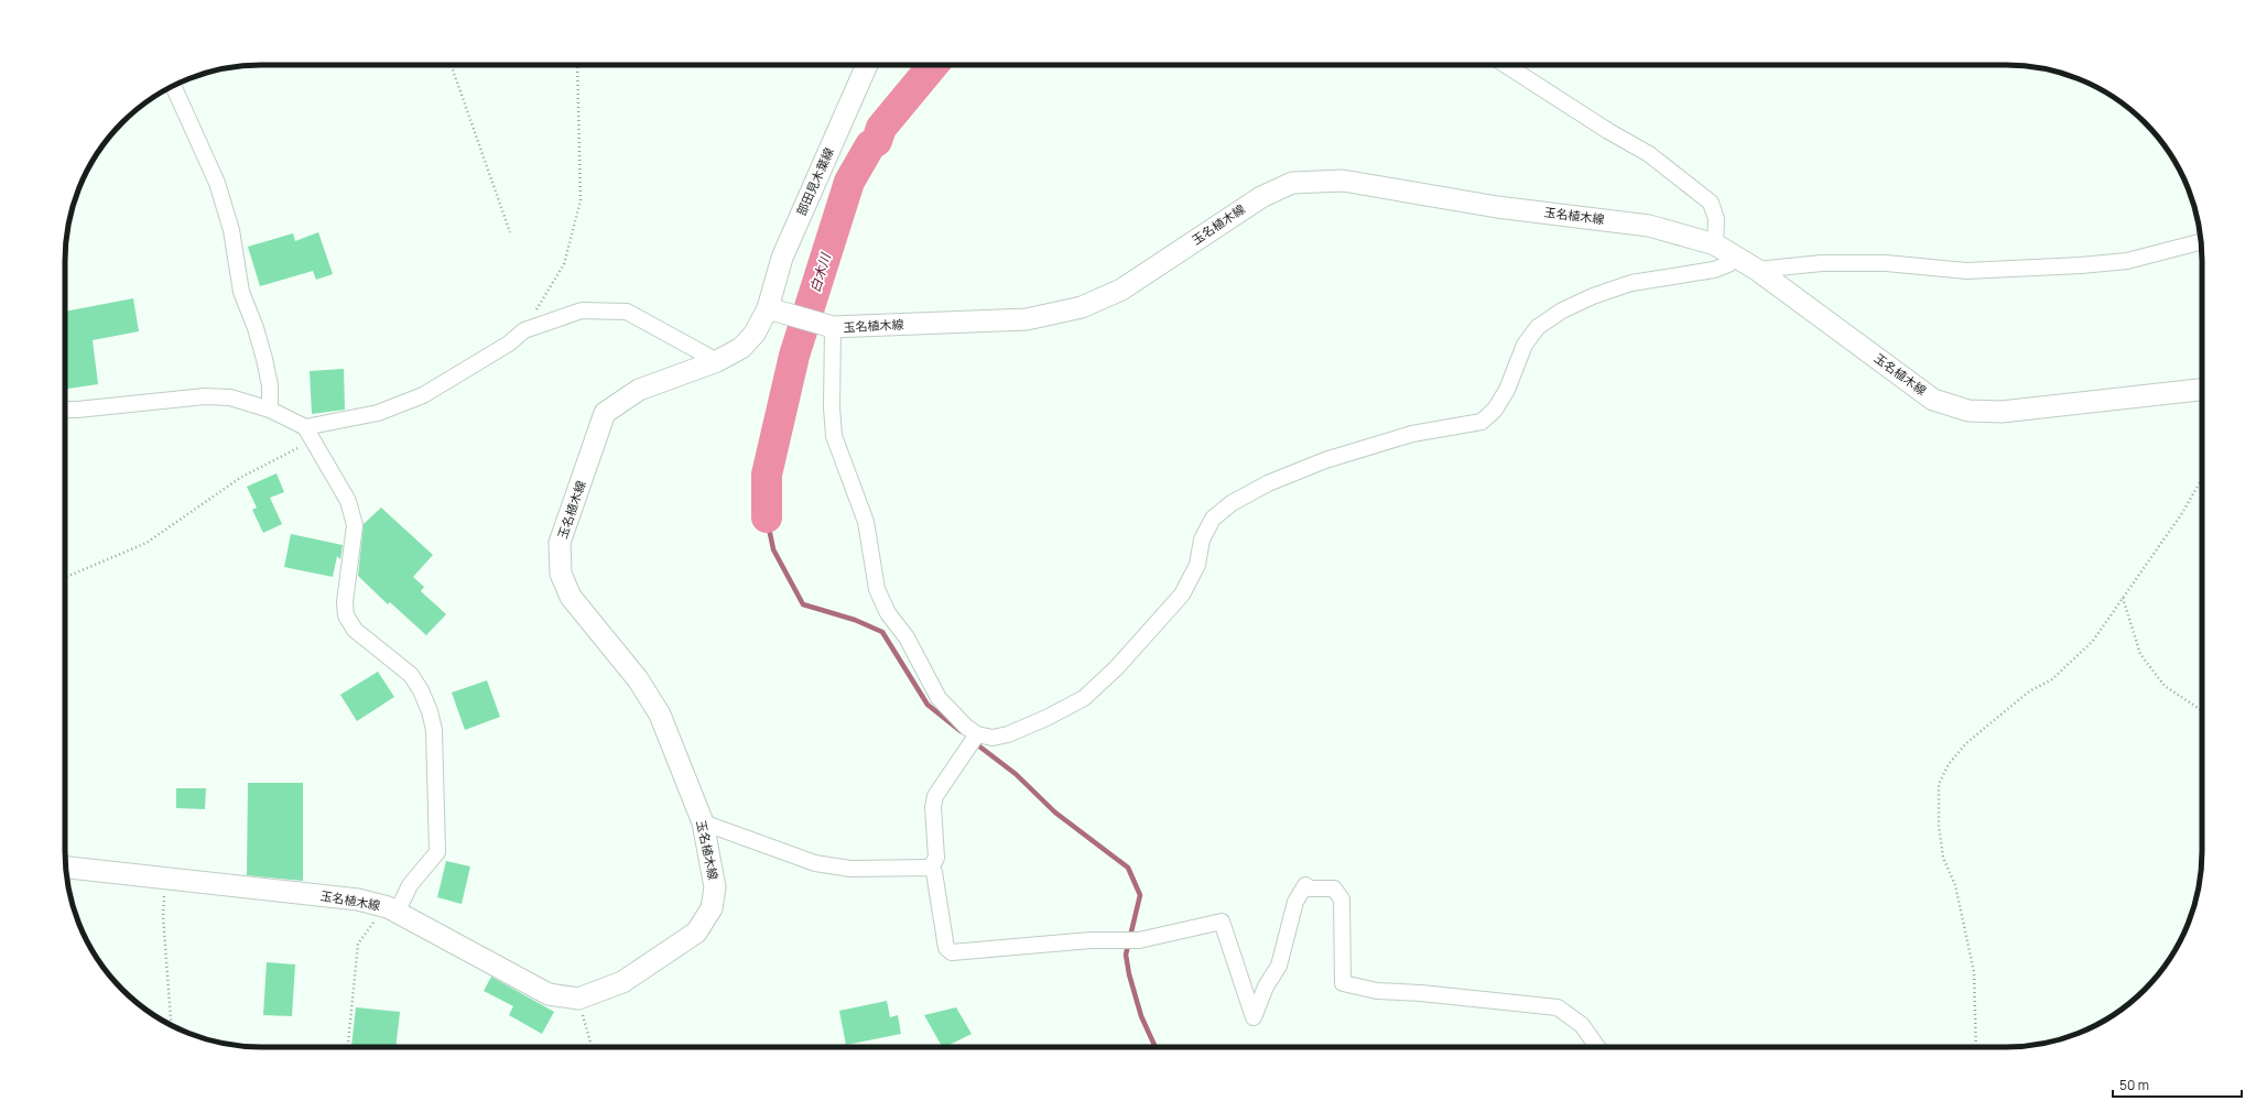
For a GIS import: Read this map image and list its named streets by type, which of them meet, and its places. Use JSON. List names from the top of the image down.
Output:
{
  "streets": {
    "main road": ["部田見木葉線", "玉名植木線"]
  },
  "crossings": [
    ["部田見木葉線", "玉名植木線"]
  ],
  "water": ["白木川"],
  "scale_bar": "50 m"
}
